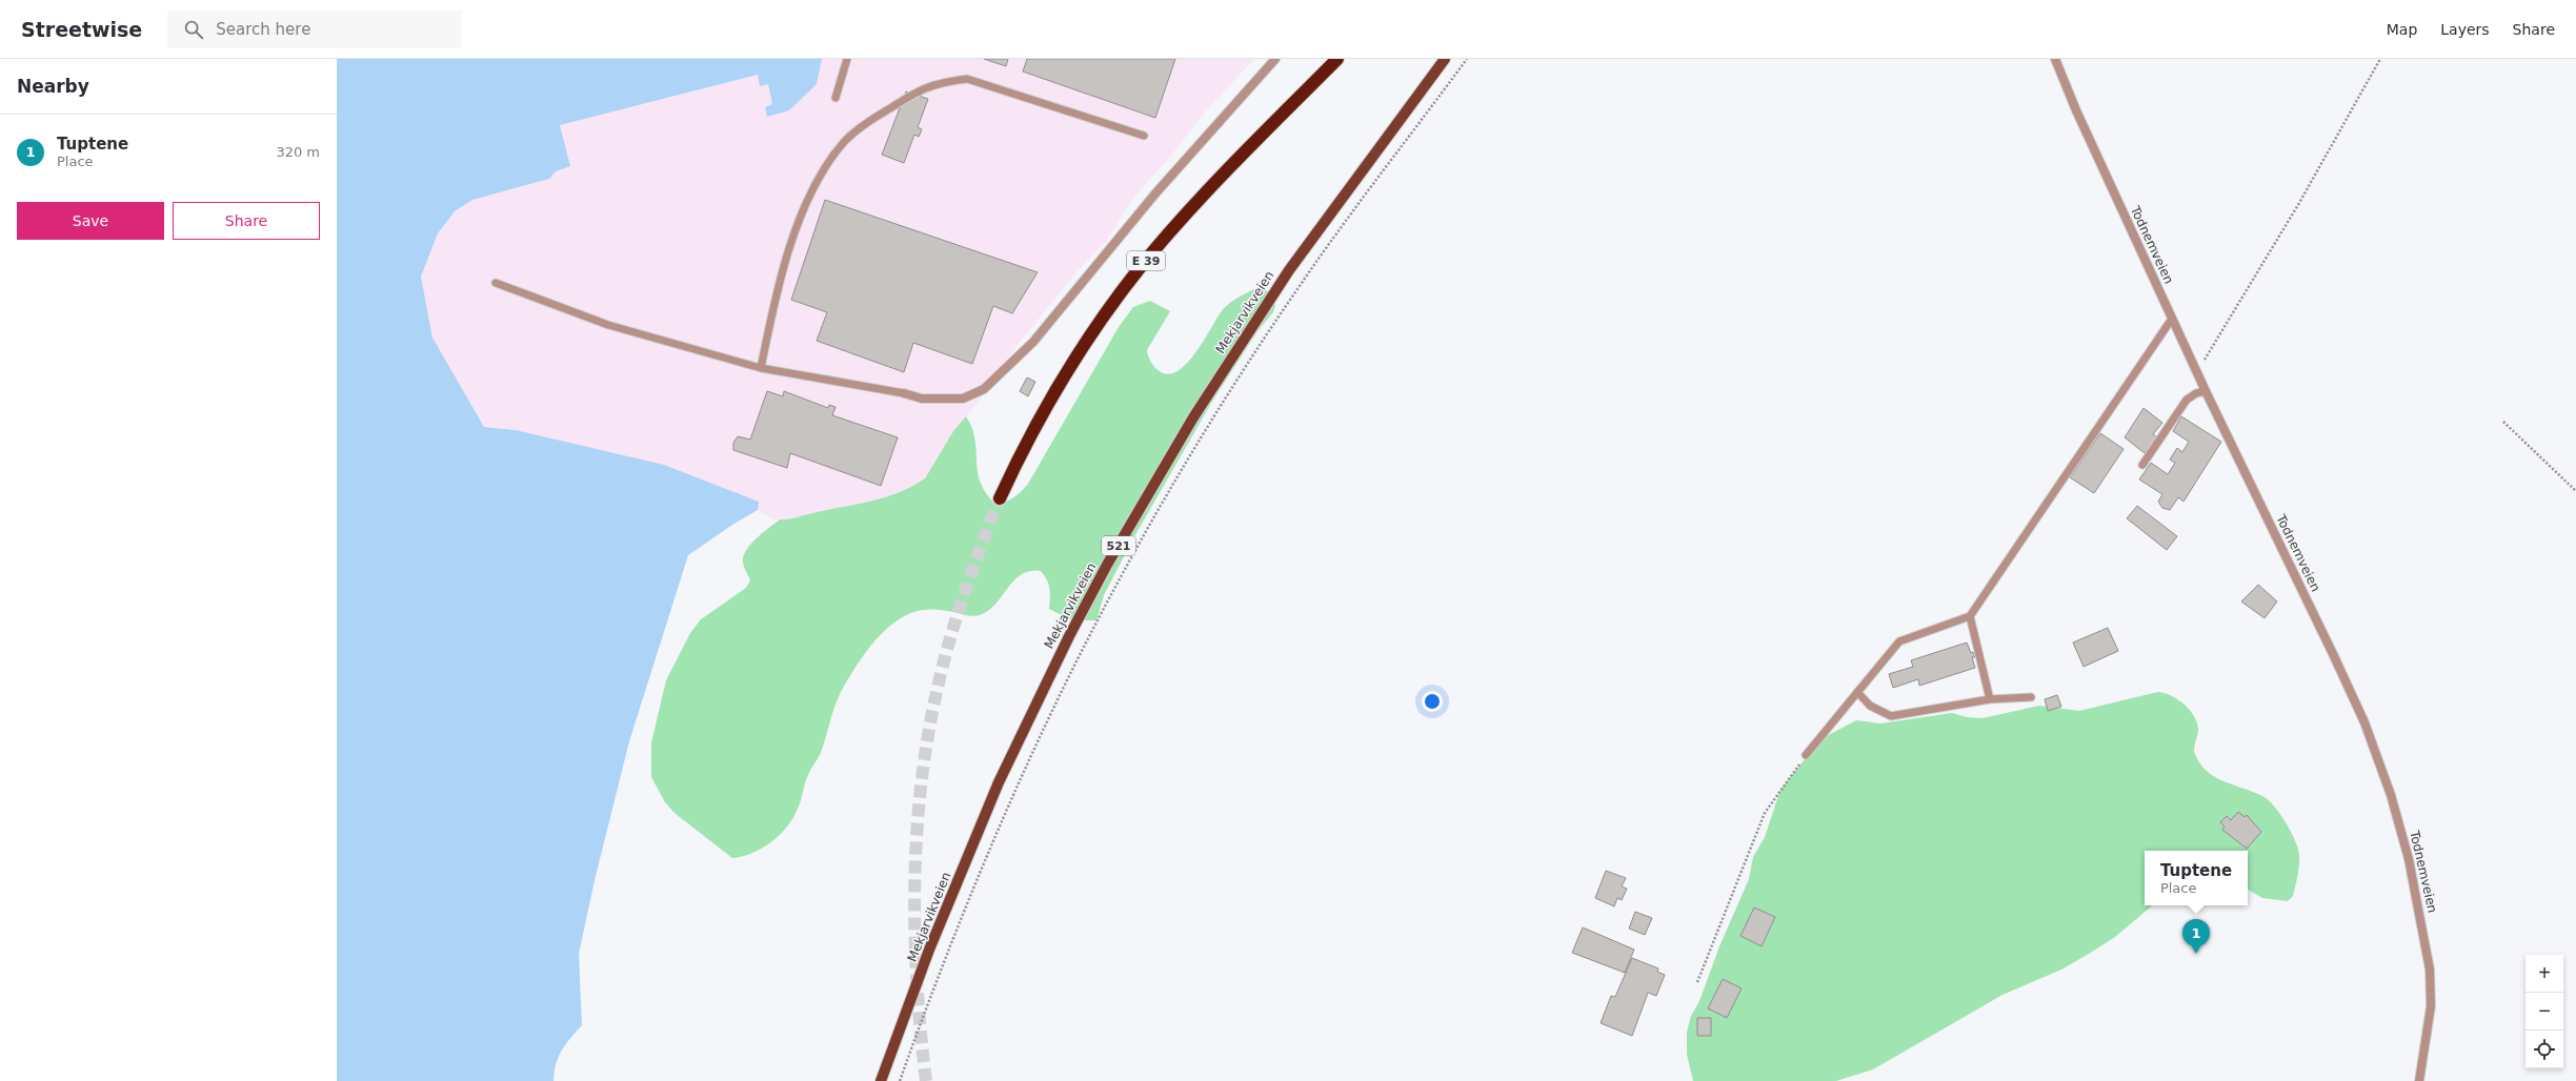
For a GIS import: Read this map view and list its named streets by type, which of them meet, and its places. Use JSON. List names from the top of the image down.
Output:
{
  "streets": {
    "highway": ["E 39"],
    "main road": ["Mekjarvikveien", "521"],
    "street": ["Todnemveien"]
  },
  "page": {
    "header": "Streetwise",
    "search": "Search here",
    "nav": ["Map", "Layers", "Share"],
    "heading": "Nearby",
    "list": [
      {
        "mark": "1",
        "name": "Tuptene",
        "note": "Place",
        "value": "320 m"
      }
    ],
    "buttons": ["Save", "Share"],
    "popup": ["Tuptene", "Place"],
    "pins": "1",
    "map_buttons": ["+", "−"]
  }
}
